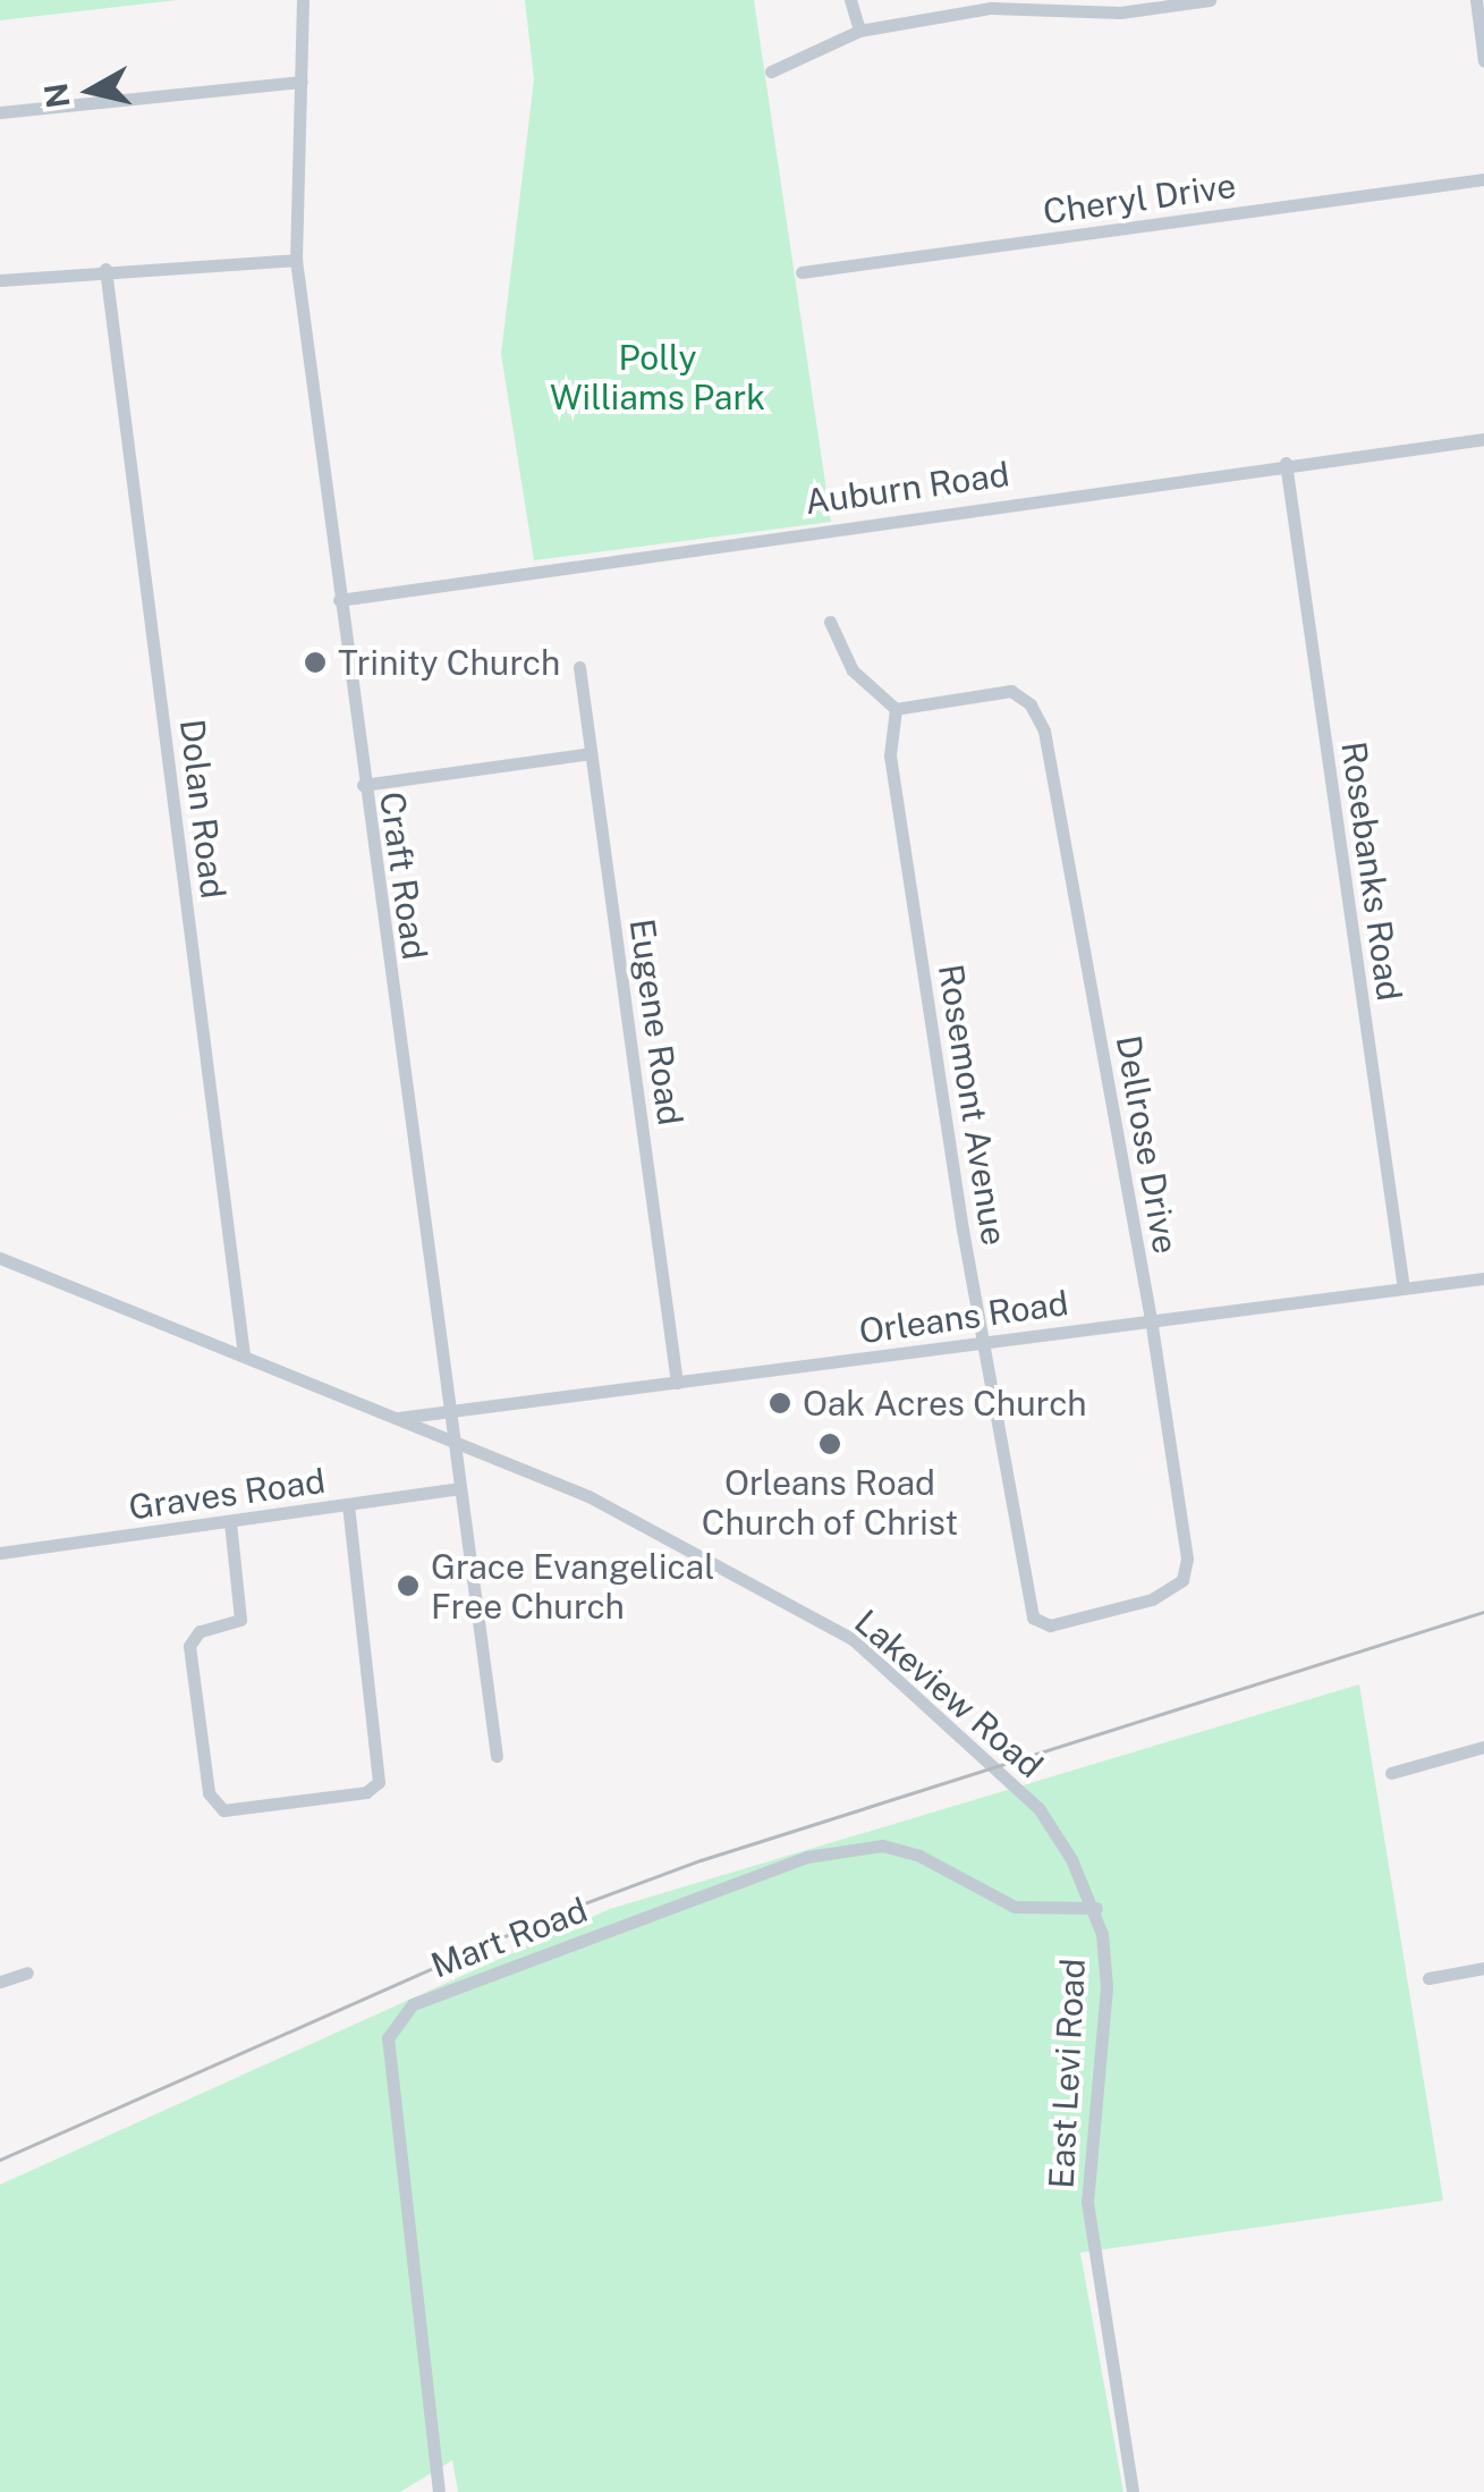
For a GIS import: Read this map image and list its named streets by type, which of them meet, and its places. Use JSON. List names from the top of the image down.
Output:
{
  "streets": {
    "street": [
      "Cheryl Drive",
      "Auburn Road",
      "Dolan Road",
      "Rosebanks Road",
      "Craft Road",
      "Eugene Road",
      "Rosemont Avenue",
      "Dellrose Drive",
      "Orleans Road",
      "Graves Road",
      "Lakeview Road",
      "Mart Road",
      "East Levi Road"
    ]
  },
  "crossings": [
    ["Auburn Road", "Rosebanks Road"],
    ["Auburn Road", "Craft Road"],
    ["Dolan Road", "Lakeview Road"],
    ["Rosebanks Road", "Orleans Road"],
    ["Craft Road", "Orleans Road"],
    ["Craft Road", "Graves Road"],
    ["Craft Road", "Lakeview Road"],
    ["Eugene Road", "Orleans Road"],
    ["Rosemont Avenue", "Dellrose Drive"],
    ["Rosemont Avenue", "Orleans Road"],
    ["Dellrose Drive", "Orleans Road"],
    ["Lakeview Road", "East Levi Road"],
    ["Mart Road", "East Levi Road"]
  ],
  "parks": ["Polly Williams Park"],
  "places": [
    "Trinity Church",
    "Oak Acres Church",
    "Orleans Road Church of Christ",
    "Grace Evangelical Free Church"
  ],
  "north": "left"
}
